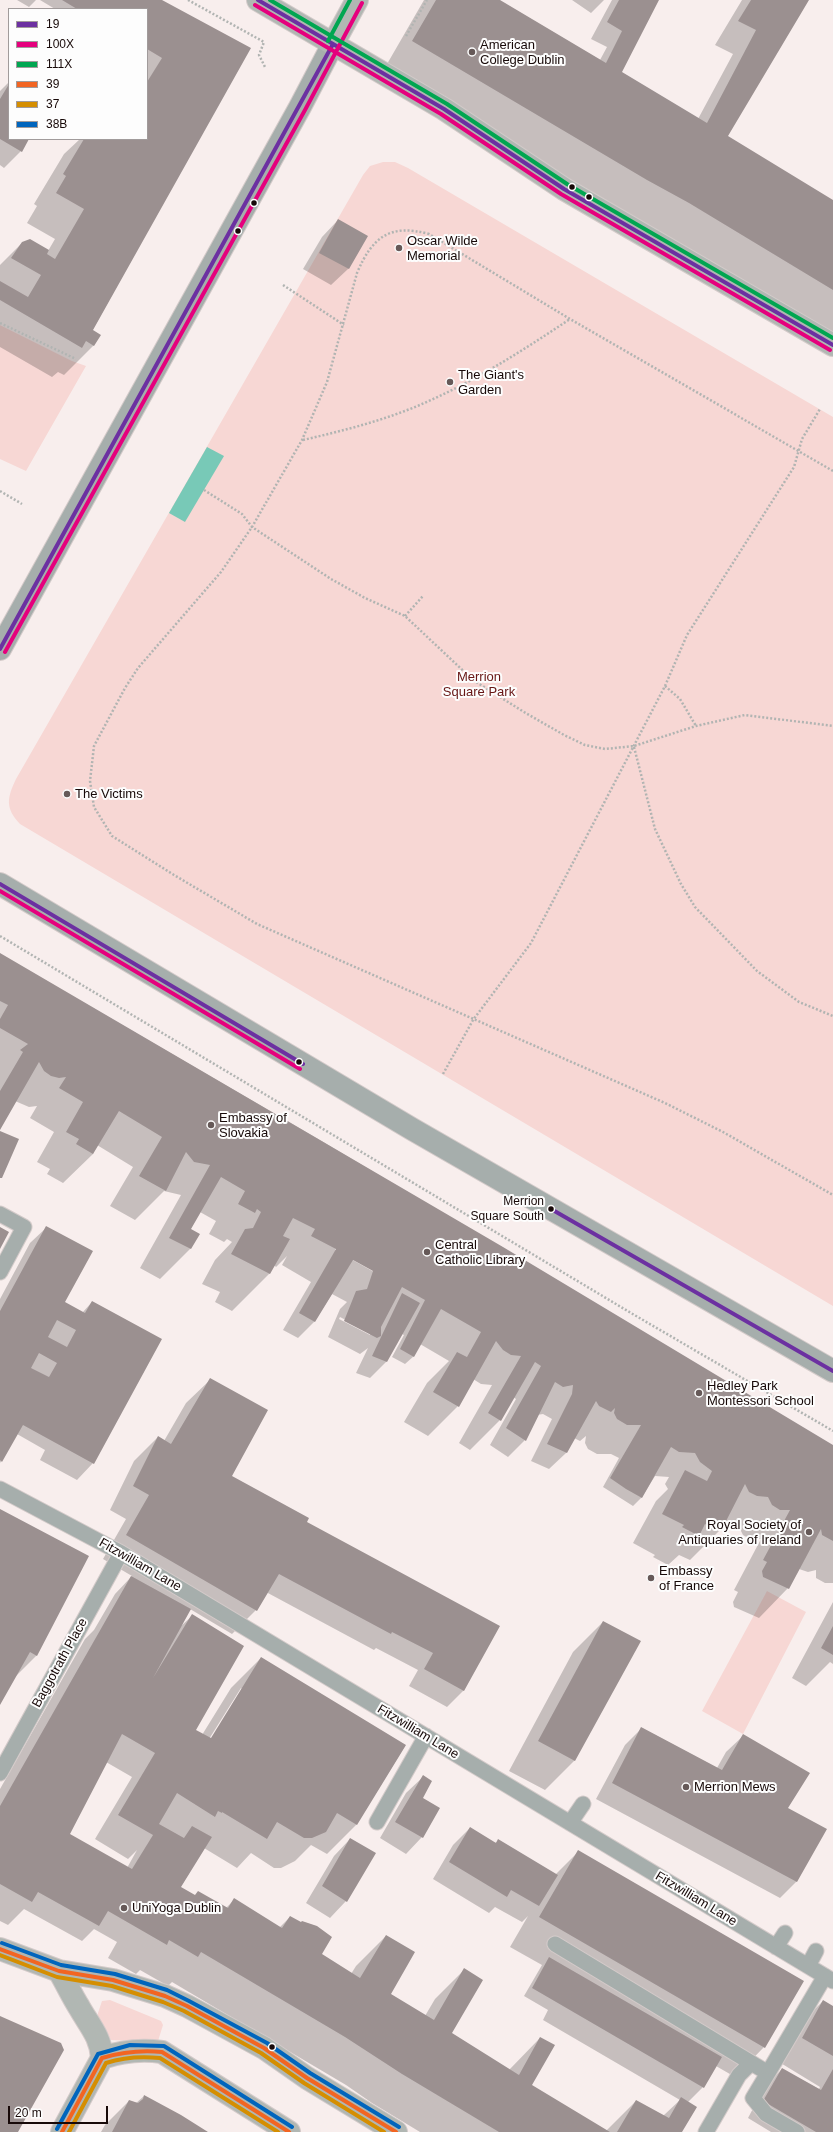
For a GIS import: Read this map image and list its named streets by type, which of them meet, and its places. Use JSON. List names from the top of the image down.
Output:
{
  "streets": {
    "lane": ["Fitzwilliam Lane", "Baggotrath Place"]
  },
  "crossings": [
    ["Fitzwilliam Lane", "Baggotrath Place"]
  ],
  "parks": ["Merrion Square Park"],
  "places": [
    "American College Dublin",
    "Oscar Wilde Memorial",
    "The Giant's Garden",
    "The Victims",
    "Embassy of Slovakia",
    "Merrion Square South",
    "Central Catholic Library",
    "Hedley Park Montessori School",
    "Royal Society of Antiquaries of Ireland",
    "Embassy of France",
    "Merrion Mews",
    "UniYoga Dublin"
  ],
  "lines": [
    "transit line 19",
    "transit line 111X",
    "transit line 100X",
    "transit line 38B",
    "transit line 39",
    "transit line 37"
  ],
  "legend": [
    "19",
    "100X",
    "111X",
    "39",
    "37",
    "38B"
  ],
  "scale_bar": "20 m"
}
